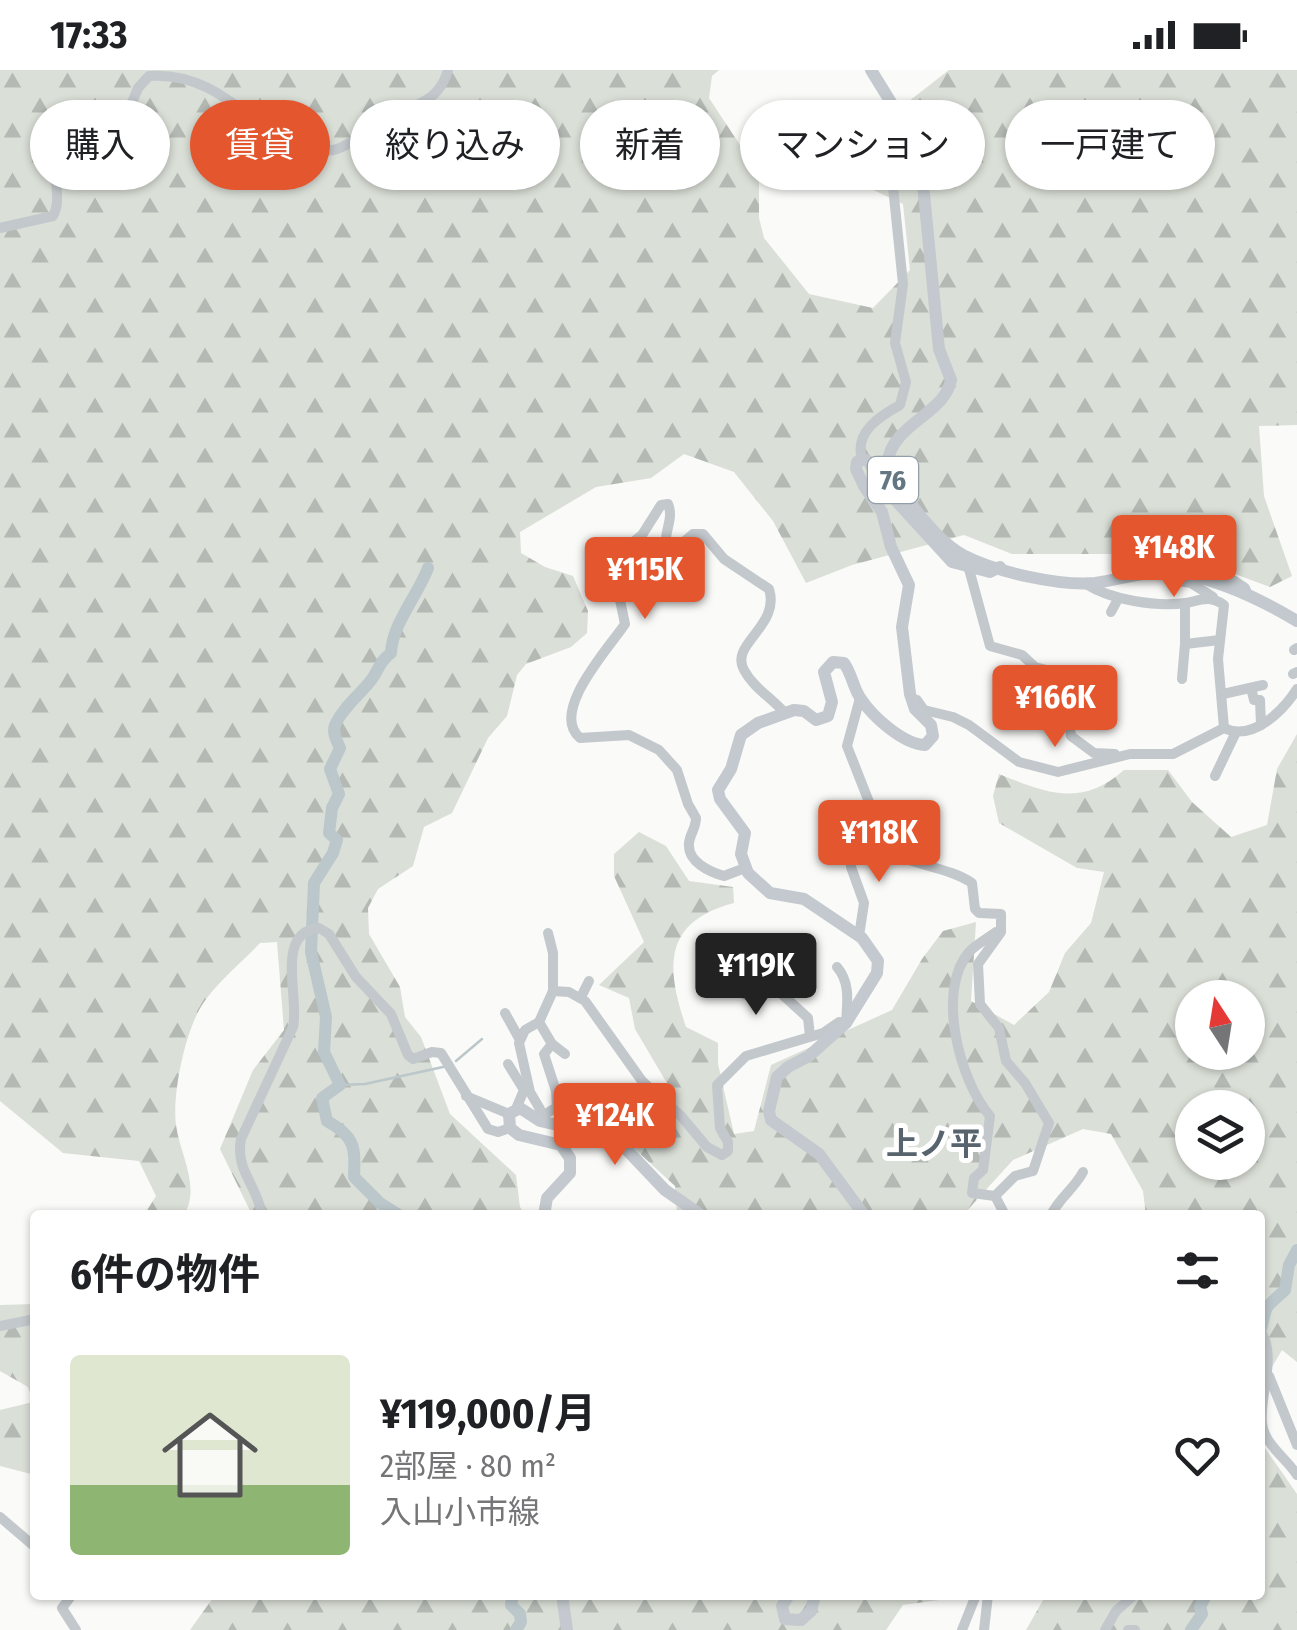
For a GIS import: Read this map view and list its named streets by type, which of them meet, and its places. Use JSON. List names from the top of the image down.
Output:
{
  "streets": {
    "main road": ["76"]
  },
  "districts": ["上ノ平"],
  "north": "top",
  "page": {
    "status": "17:33",
    "chip": [
      "購入",
      "賃貸",
      "絞り込み",
      "新着",
      "マンション",
      "一戸建て"
    ],
    "price": [
      "¥148K",
      "¥115K",
      "¥166K",
      "¥118K",
      "¥119K",
      "¥124K"
    ],
    "heading": "6件の物件",
    "list": [
      {
        "name": "¥119,000/月",
        "note": "2部屋 · 80 m² · 入山小市線"
      }
    ]
  }
}
